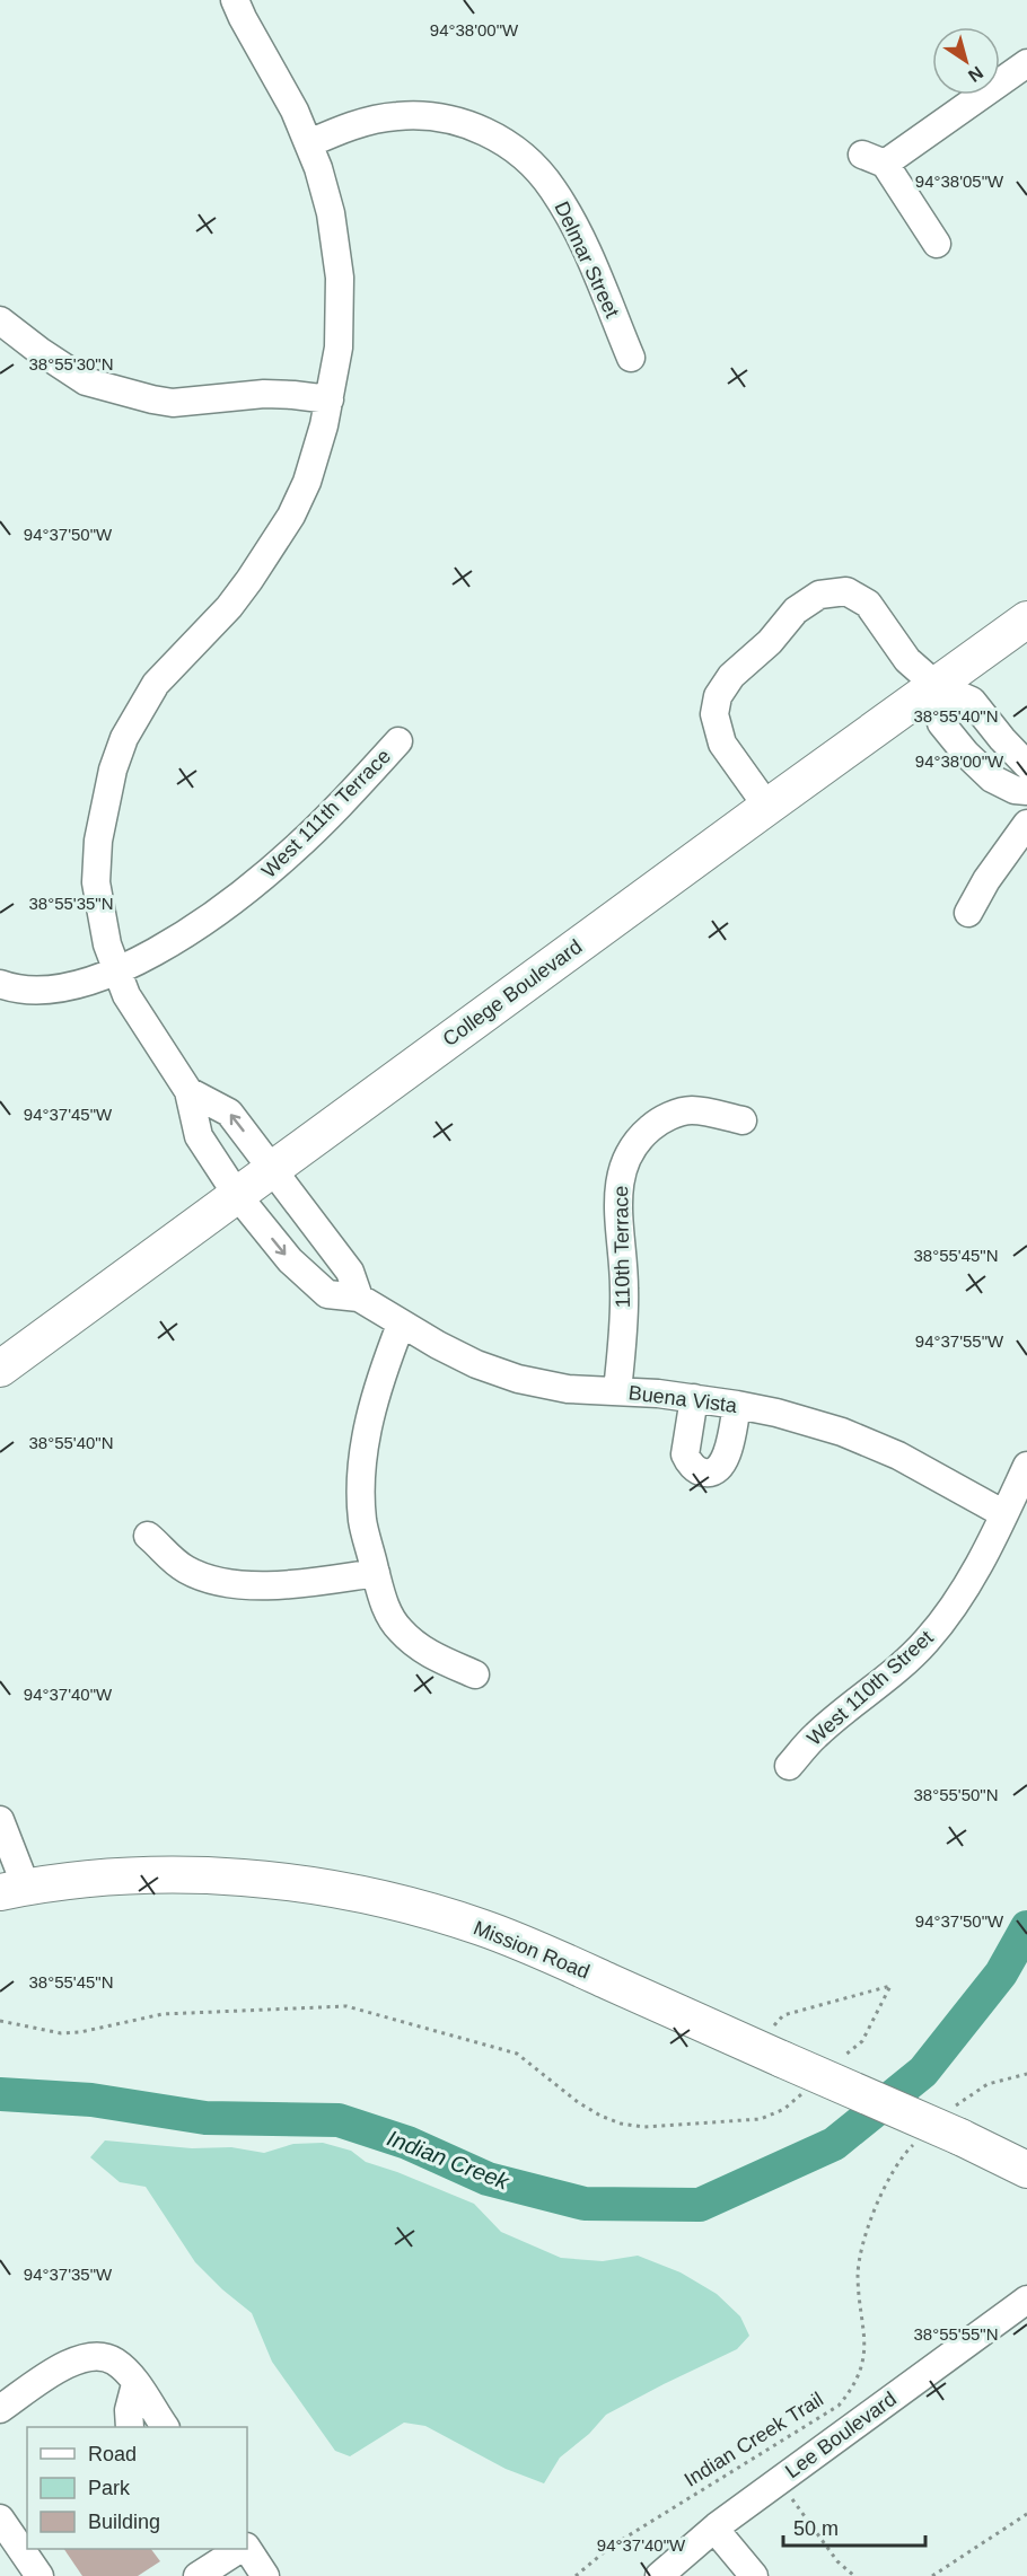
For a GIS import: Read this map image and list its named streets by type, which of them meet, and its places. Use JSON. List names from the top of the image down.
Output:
{
  "streets": {
    "main road": ["College Boulevard", "Mission Road"],
    "street": [
      "Delmar Street",
      "West 111th Terrace",
      "110th Terrace",
      "Buena Vista",
      "West 110th Street",
      "Lee Boulevard"
    ],
    "path": ["Indian Creek Trail"]
  },
  "crossings": [
    ["College Boulevard", "Buena Vista"],
    ["110th Terrace", "Buena Vista"],
    ["Buena Vista", "West 110th Street"]
  ],
  "water": ["Indian Creek"],
  "legend": ["Road", "Park", "Building"],
  "scale_bar": "50 m",
  "north": "bottom right",
  "coordinates": [
    "94°38'00\"W",
    "94°38'05\"W",
    "38°55'30\"N",
    "94°37'50\"W",
    "38°55'40\"N",
    "38°55'35\"N",
    "94°37'45\"W",
    "38°55'45\"N",
    "94°37'55\"W",
    "94°37'40\"W",
    "38°55'50\"N",
    "94°37'35\"W",
    "38°55'55\"N"
  ]
}
